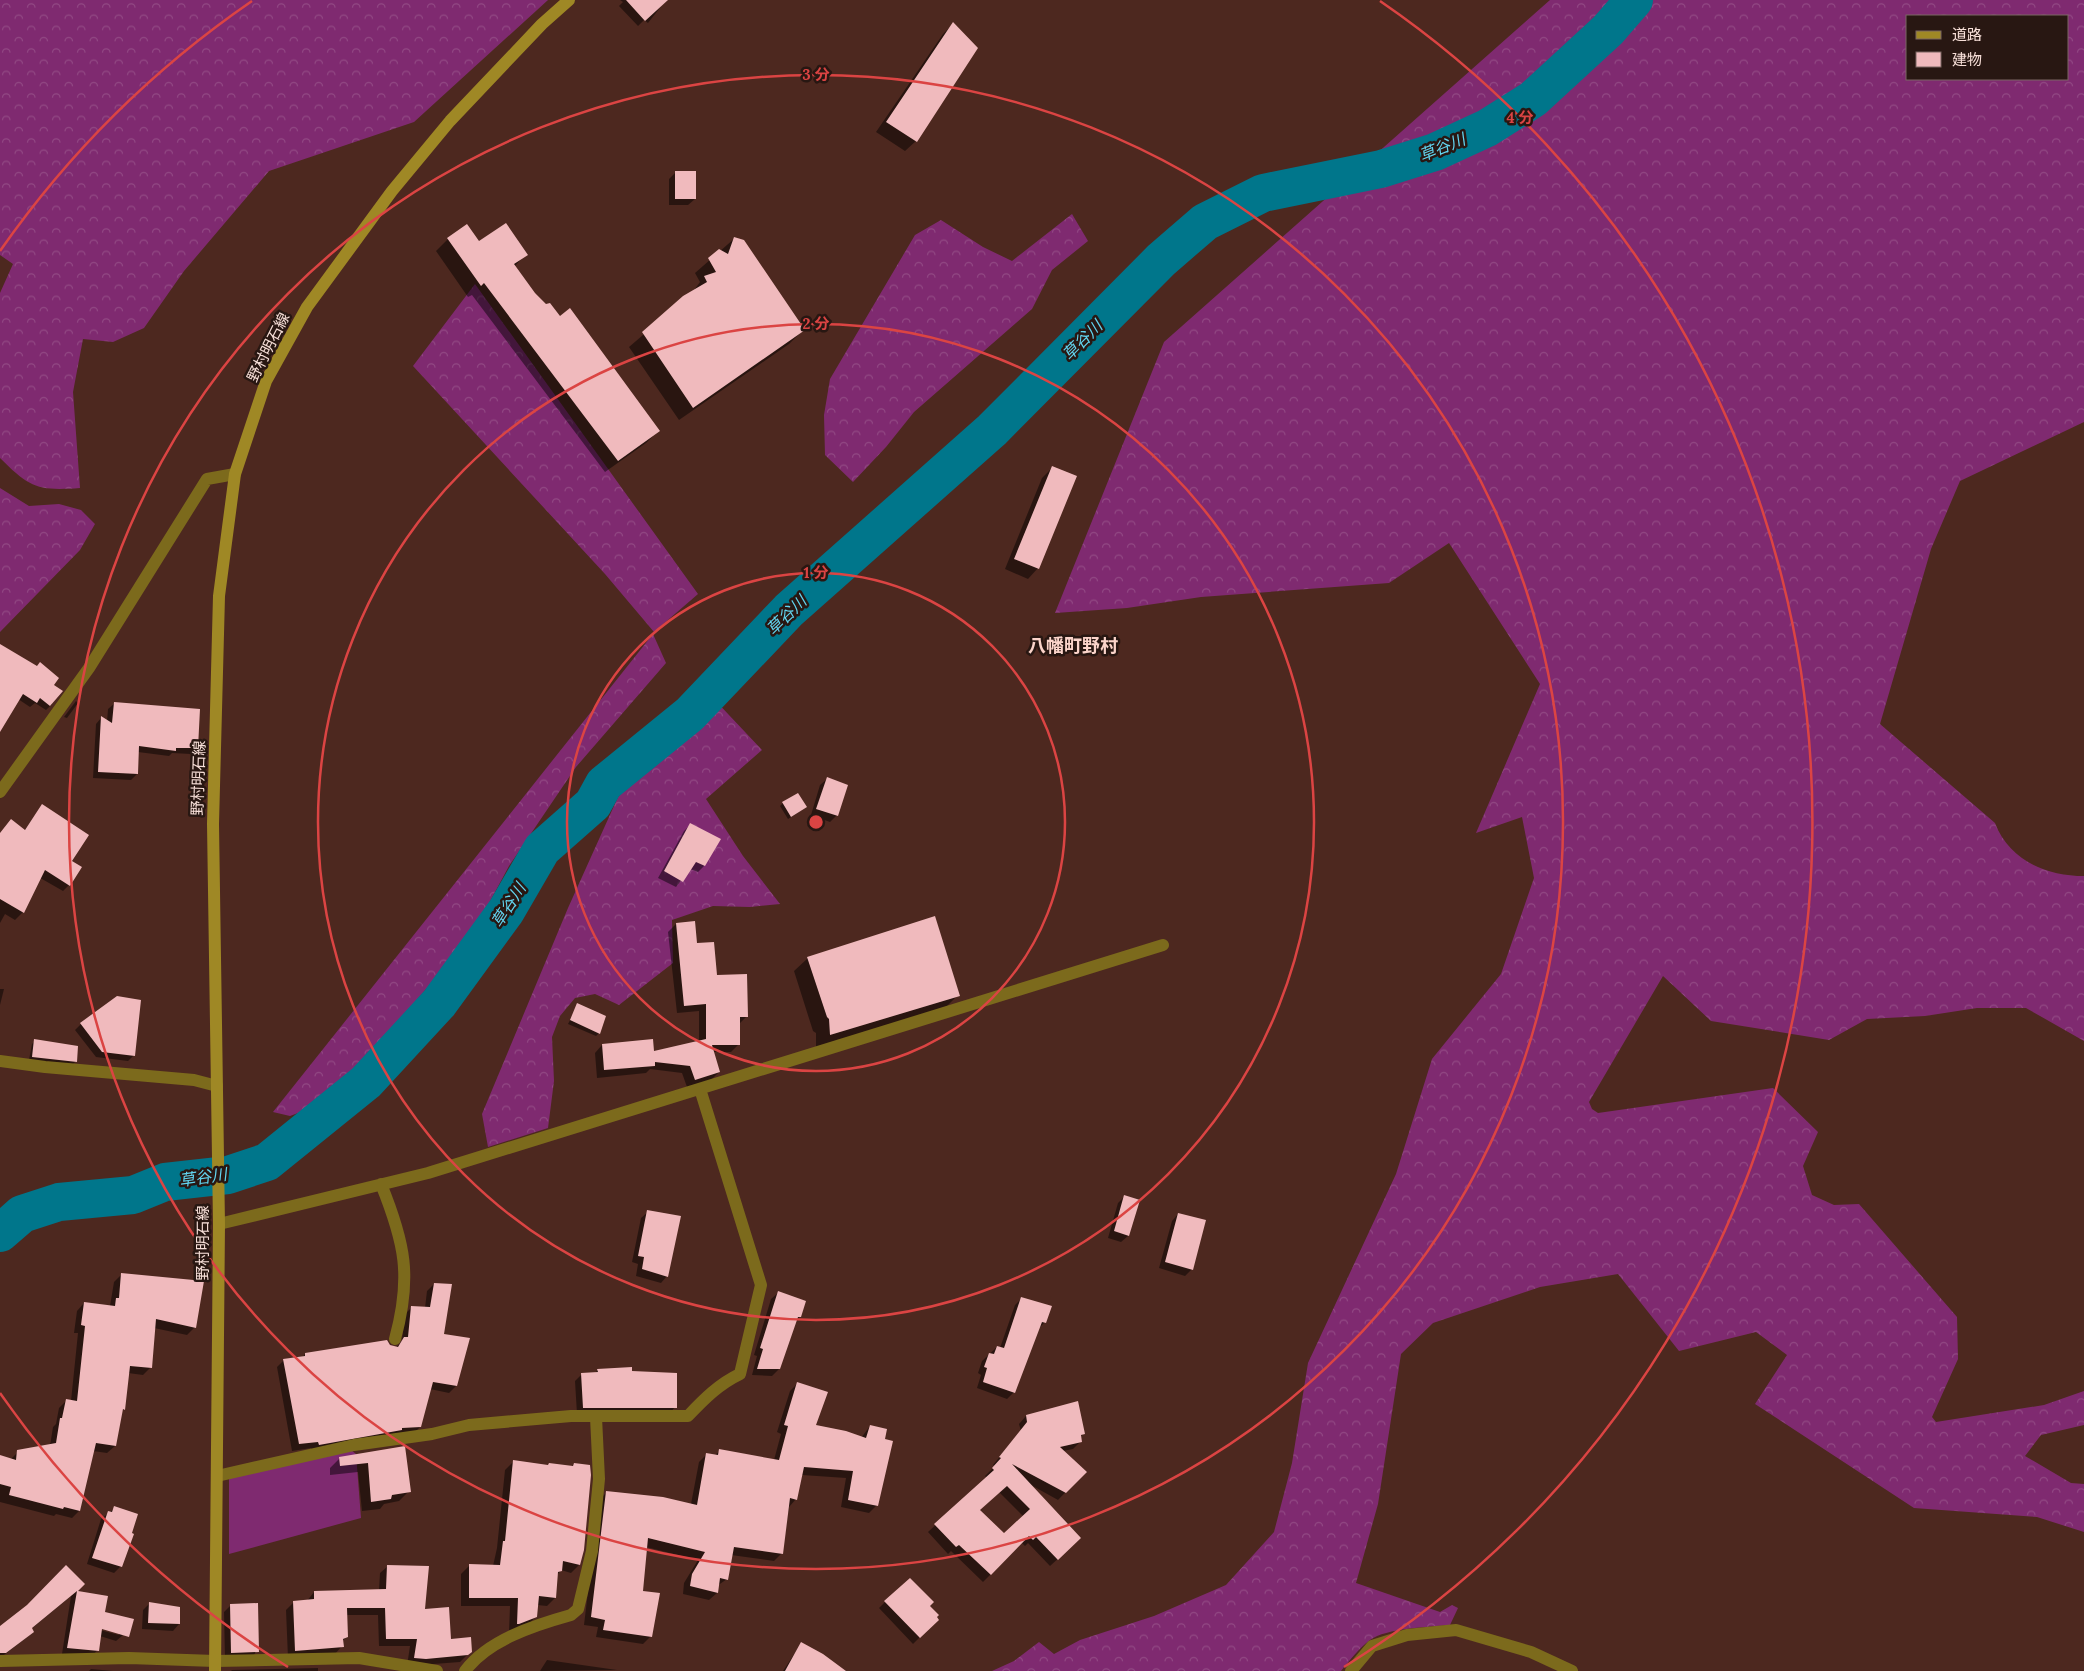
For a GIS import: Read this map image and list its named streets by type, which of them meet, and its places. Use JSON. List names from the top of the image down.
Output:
{
  "streets": {
    "main road": ["野村明石線"]
  },
  "districts": ["八幡町野村"],
  "water": ["草谷川"],
  "legend": ["道路", "建物"],
  "rings": [
    "3 分",
    "4 分",
    "2 分",
    "1 分"
  ]
}
